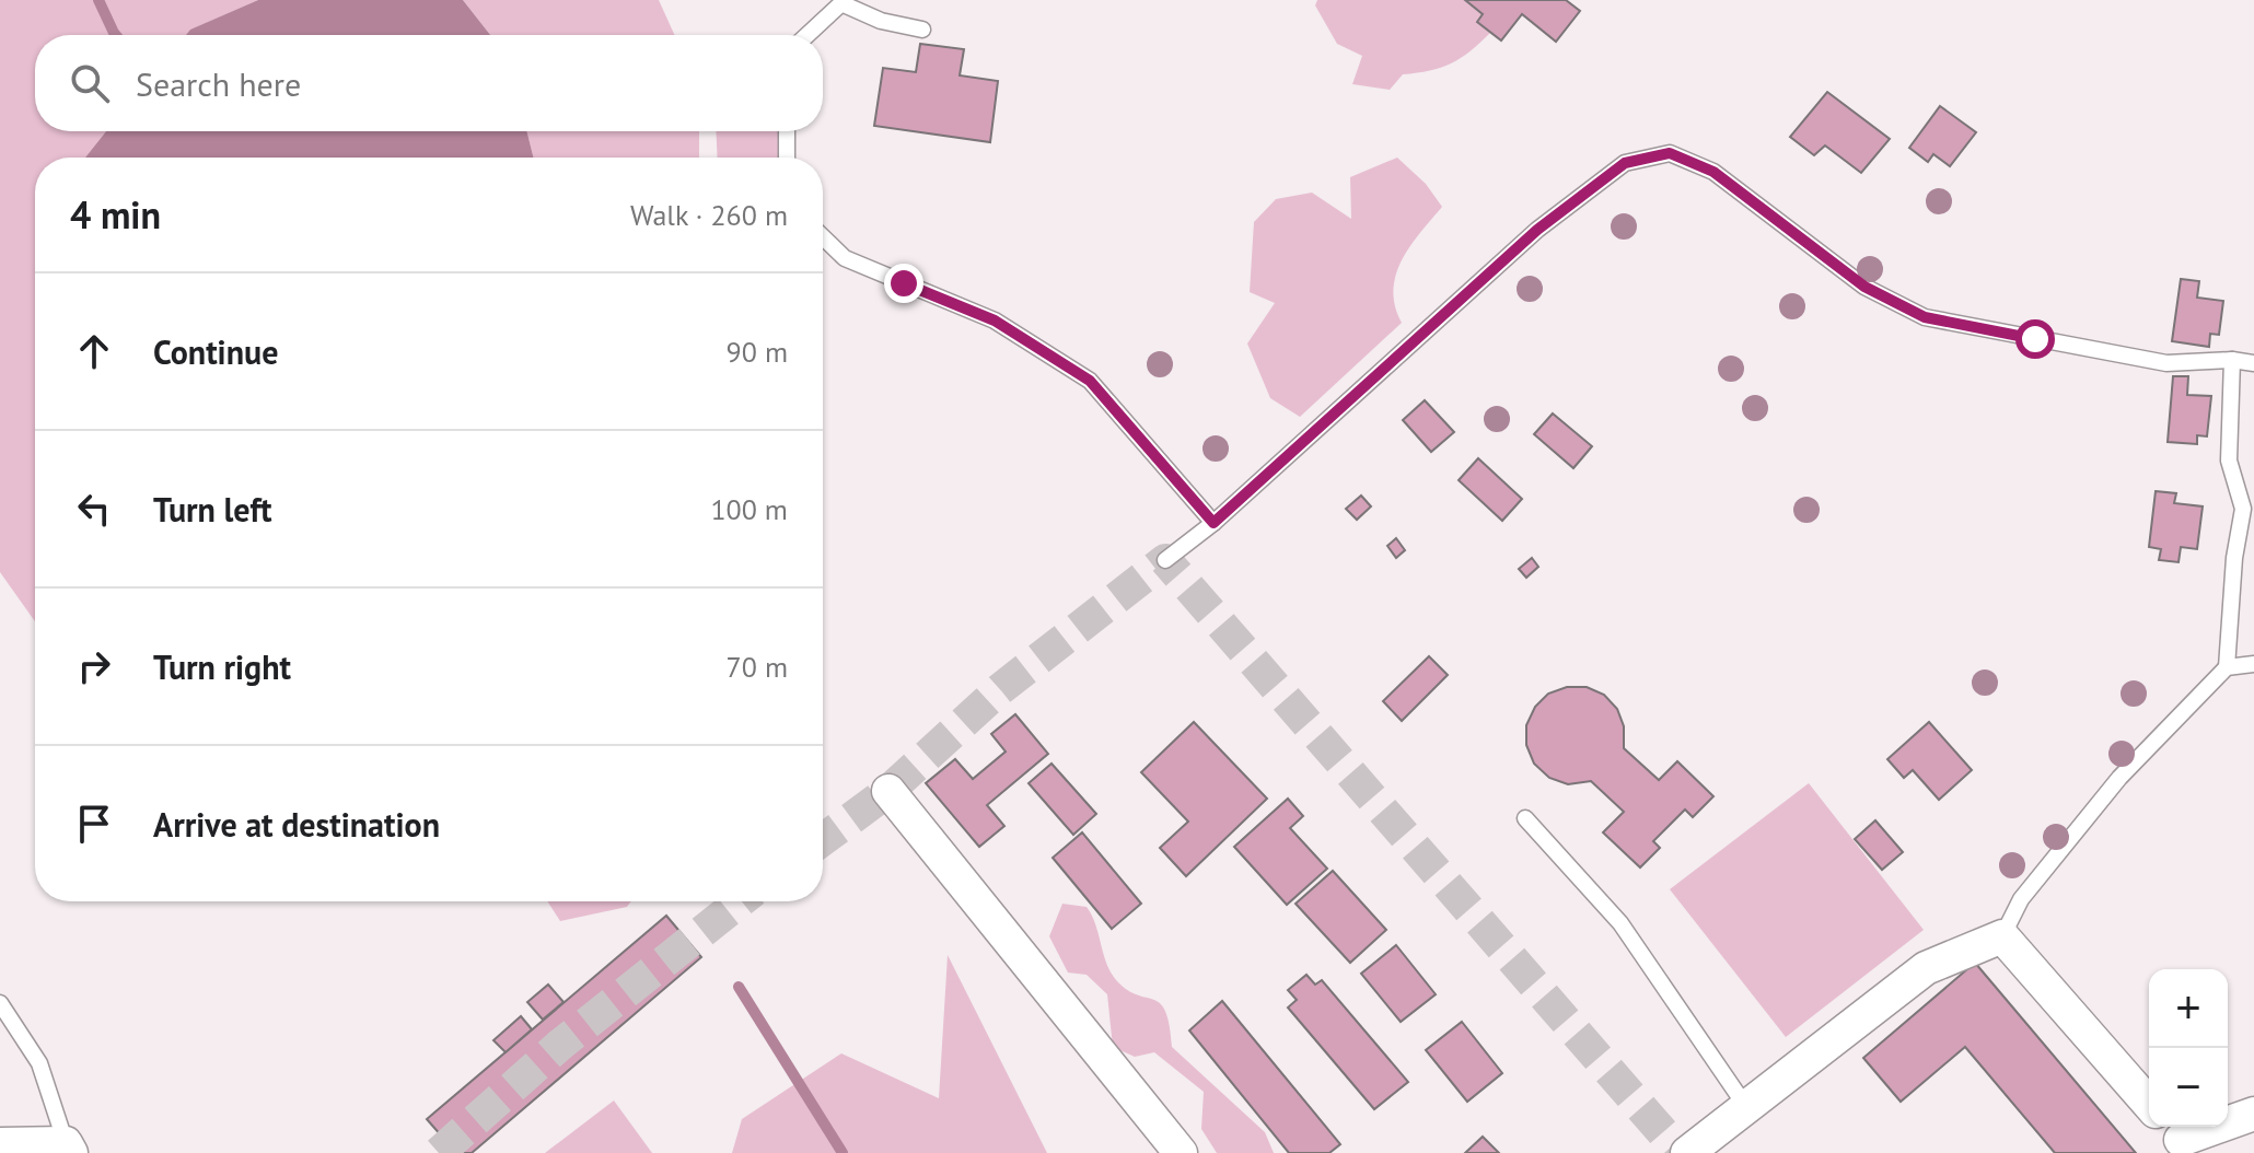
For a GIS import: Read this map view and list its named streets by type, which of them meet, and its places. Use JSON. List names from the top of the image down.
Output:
{
  "page": {
    "search": "Search here",
    "heading": ["4 min", "Walk · 260 m"],
    "list": [
      ["Continue", "90 m"],
      ["Turn left", "100 m"],
      ["Turn right", "70 m"],
      "Arrive at destination"
    ],
    "map_buttons": ["+", "−"]
  }
}
